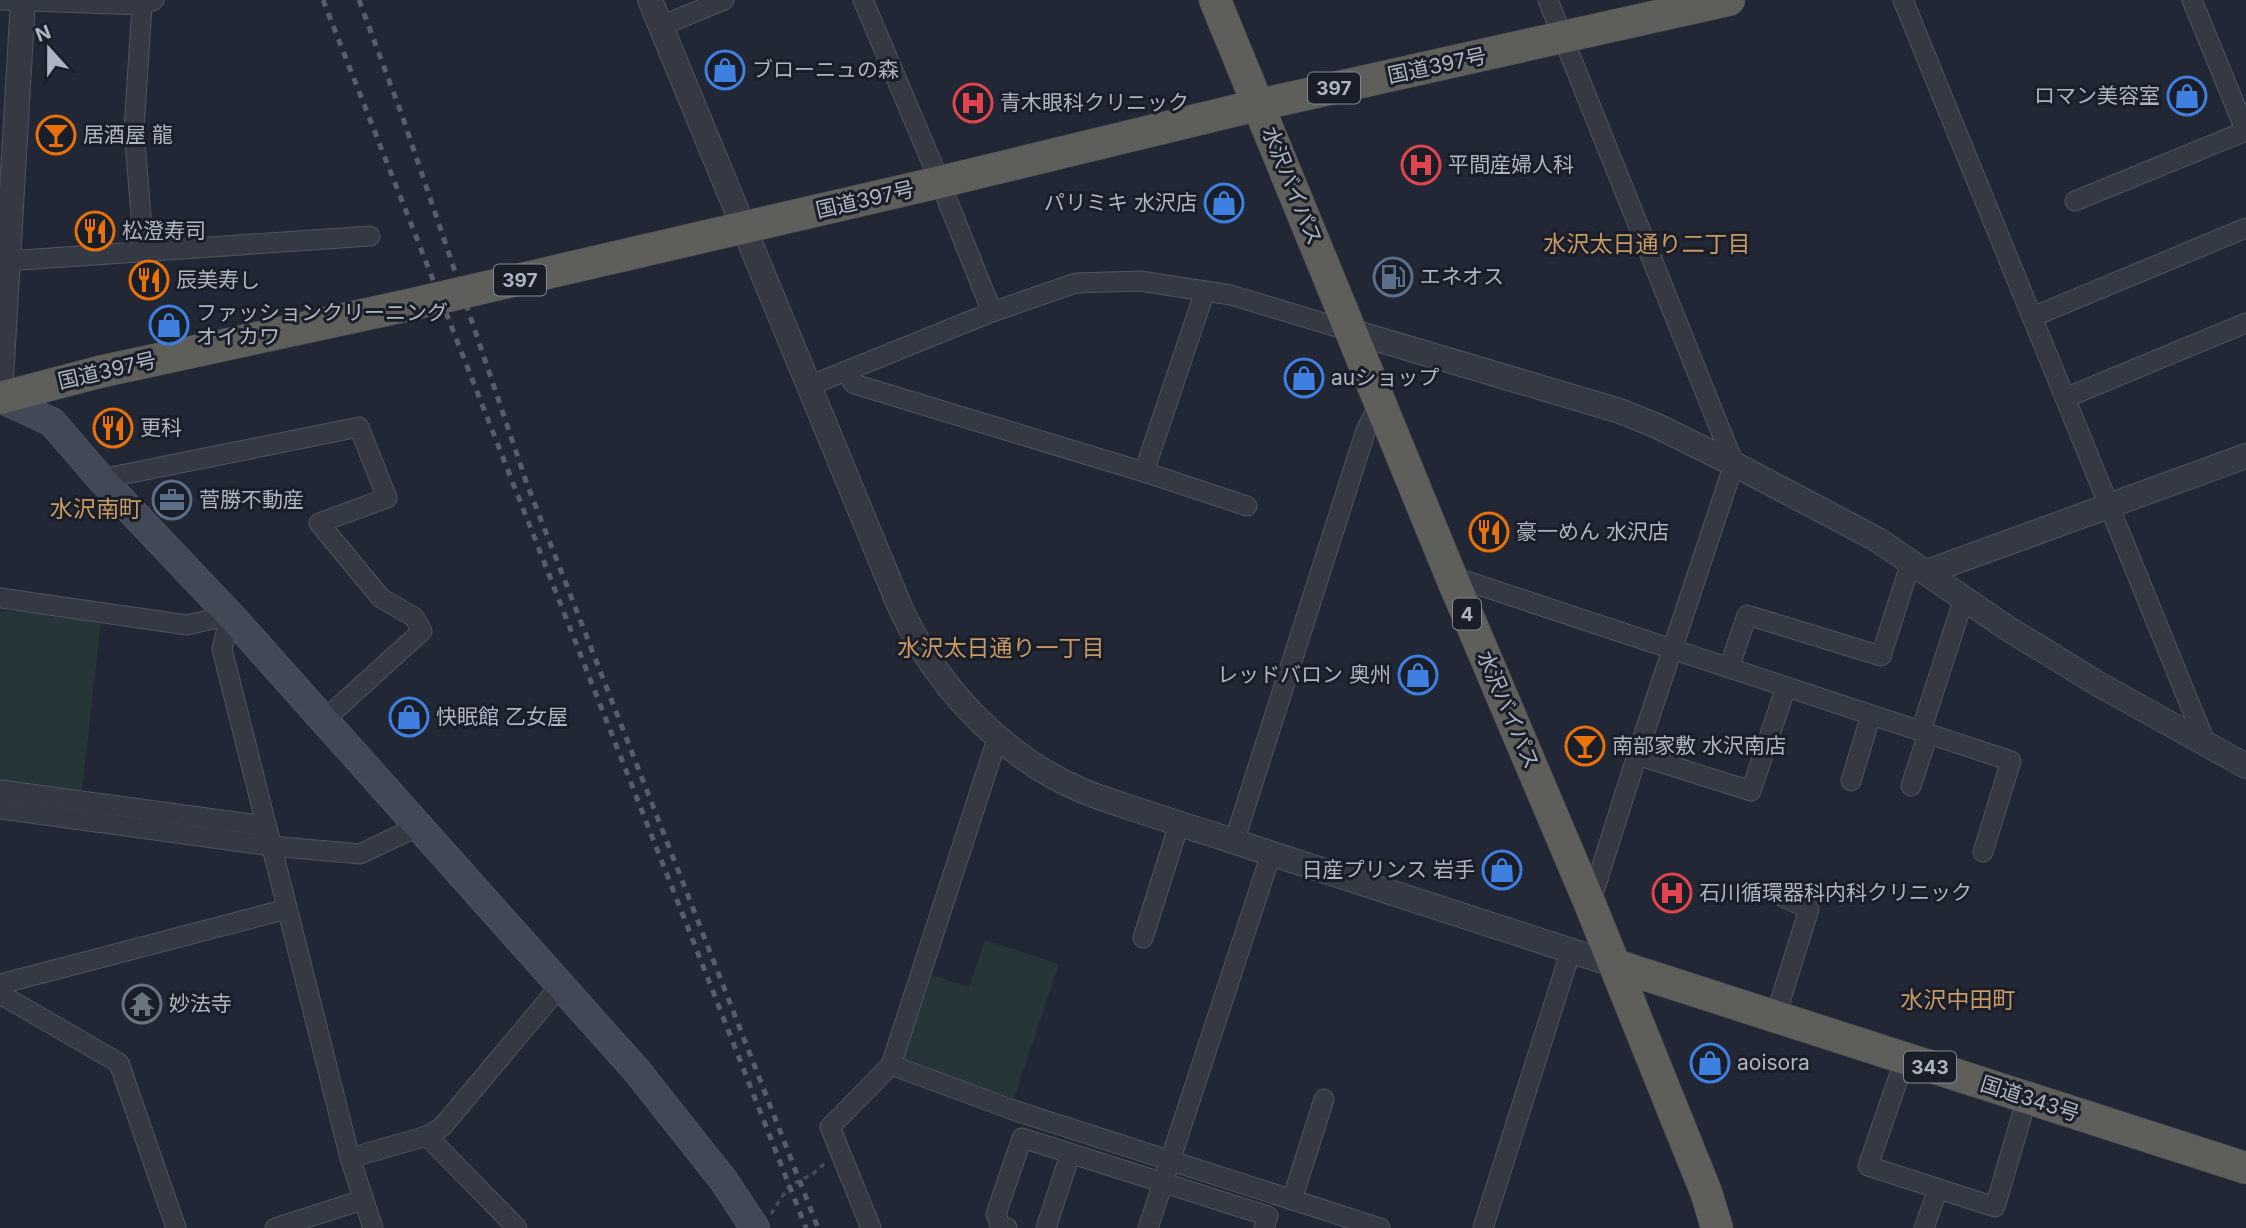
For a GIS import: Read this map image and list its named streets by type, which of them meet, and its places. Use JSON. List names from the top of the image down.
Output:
{
  "streets": {
    "highway": [
      "国道397号",
      "397",
      "水沢バイパス",
      "4",
      "343",
      "国道343号"
    ]
  },
  "crossings": [
    ["国道397号", "水沢バイパス"],
    ["水沢バイパス", "国道343号"]
  ],
  "districts": [
    "水沢太日通り二丁目",
    "水沢南町",
    "水沢太日通り一丁目",
    "水沢中田町"
  ],
  "places": {
    "shop": [
      "ブローニュの森",
      "ロマン美容室",
      "パリミキ 水沢店",
      "ファッションクリーニング オイカワ",
      "auショップ",
      "レッドバロン 奥州",
      "快眠館 乙女屋",
      "日産プリンス 岩手",
      "aoisora"
    ],
    "hospital": ["青木眼科クリニック", "平間産婦人科", "石川循環器科内科クリニック"],
    "bar": ["居酒屋 龍", "南部家敷 水沢南店"],
    "restaurant": [
      "松澄寿司",
      "辰美寿し",
      "更科",
      "豪一めん 水沢店"
    ],
    "fuel station": ["エネオス"],
    "office": ["菅勝不動産"],
    "temple": ["妙法寺"]
  },
  "north": "top"
}
